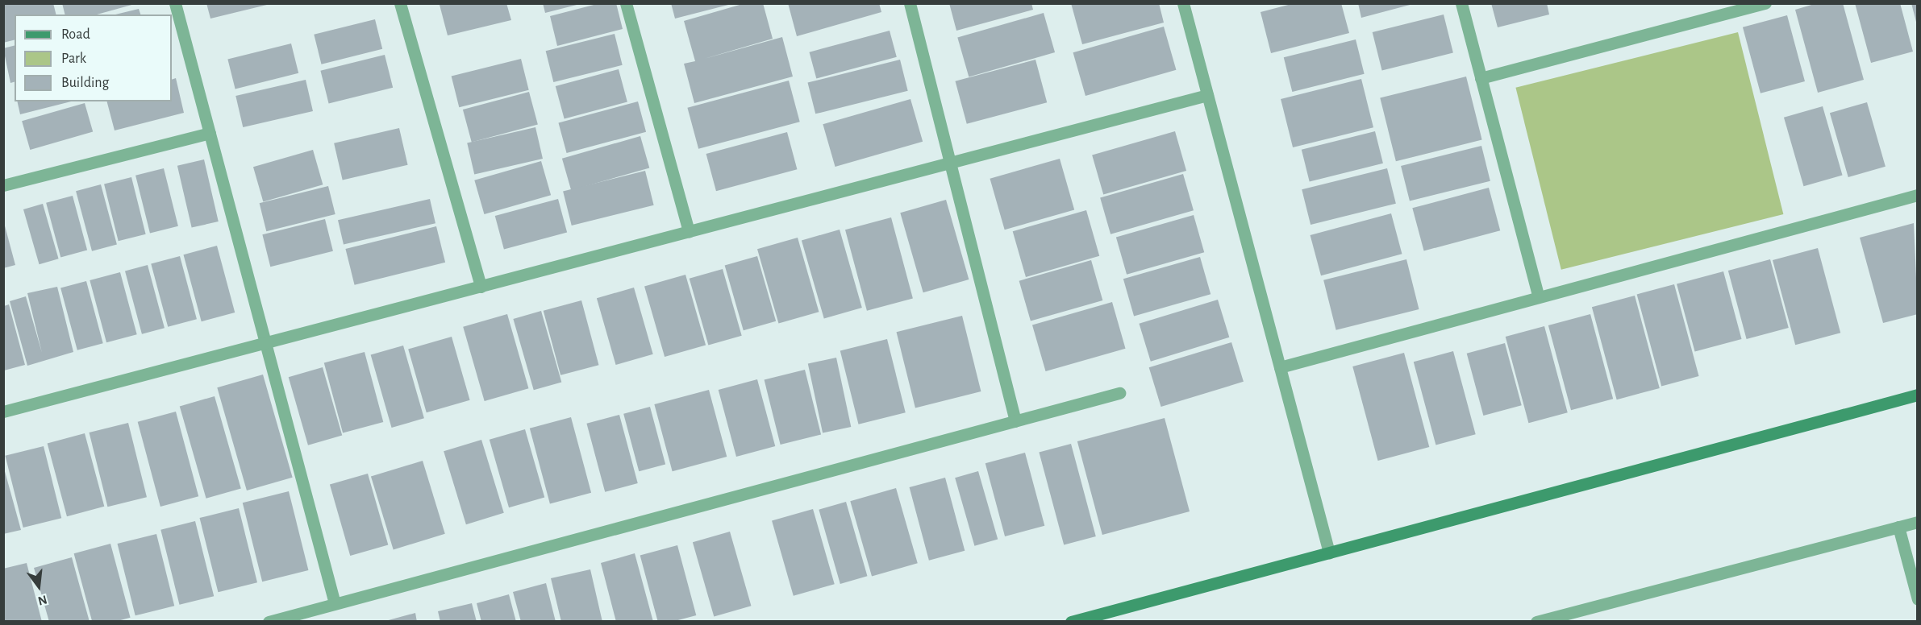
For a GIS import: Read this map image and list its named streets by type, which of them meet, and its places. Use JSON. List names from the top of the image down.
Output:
{
  "legend": ["Road", "Park", "Building"],
  "north": "bottom"
}
